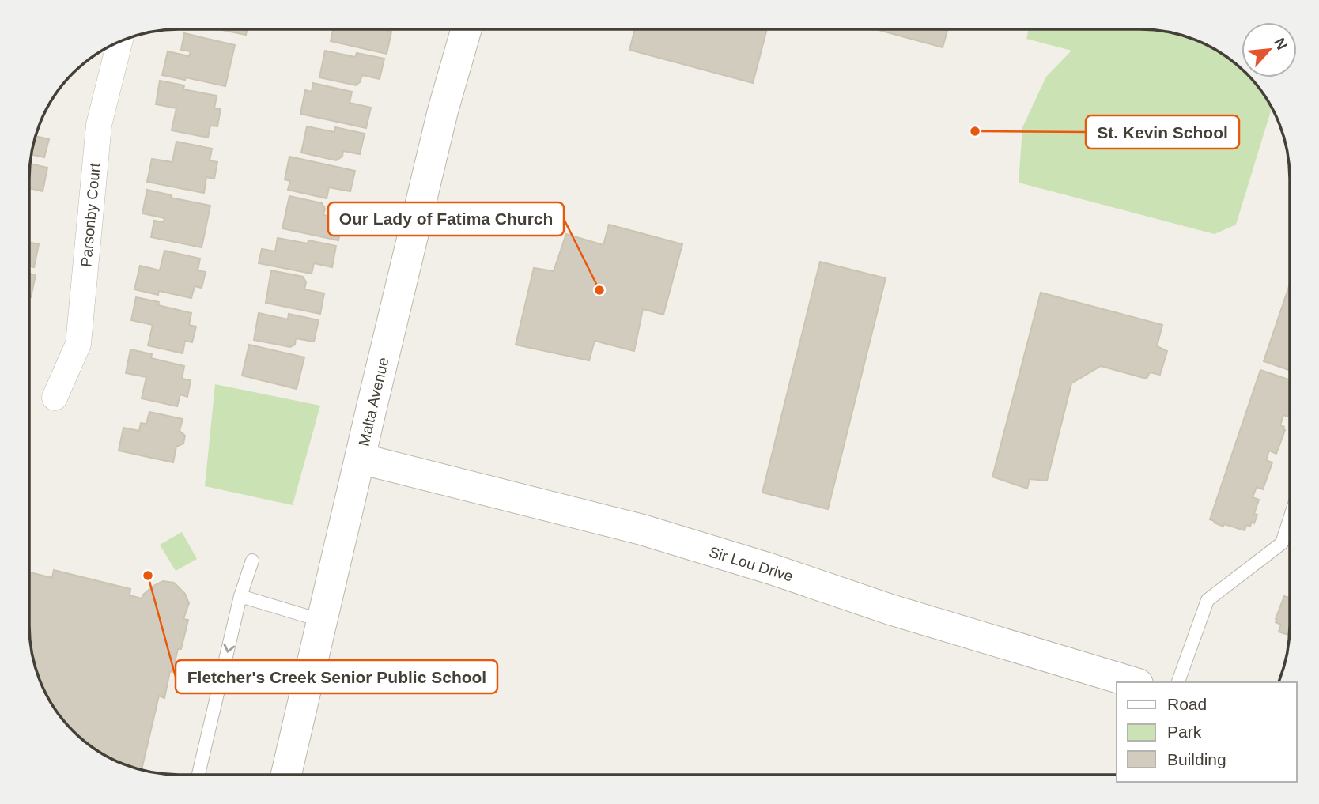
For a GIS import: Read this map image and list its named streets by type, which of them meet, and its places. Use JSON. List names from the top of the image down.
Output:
{
  "streets": {
    "street": ["Parsonby Court", "Malta Avenue", "Sir Lou Drive"]
  },
  "crossings": [
    ["Malta Avenue", "Sir Lou Drive"]
  ],
  "places": ["St. Kevin School", "Our Lady of Fatima Church", "Fletcher's Creek Senior Public School"],
  "legend": ["Road", "Park", "Building"],
  "north": "top right"
}
